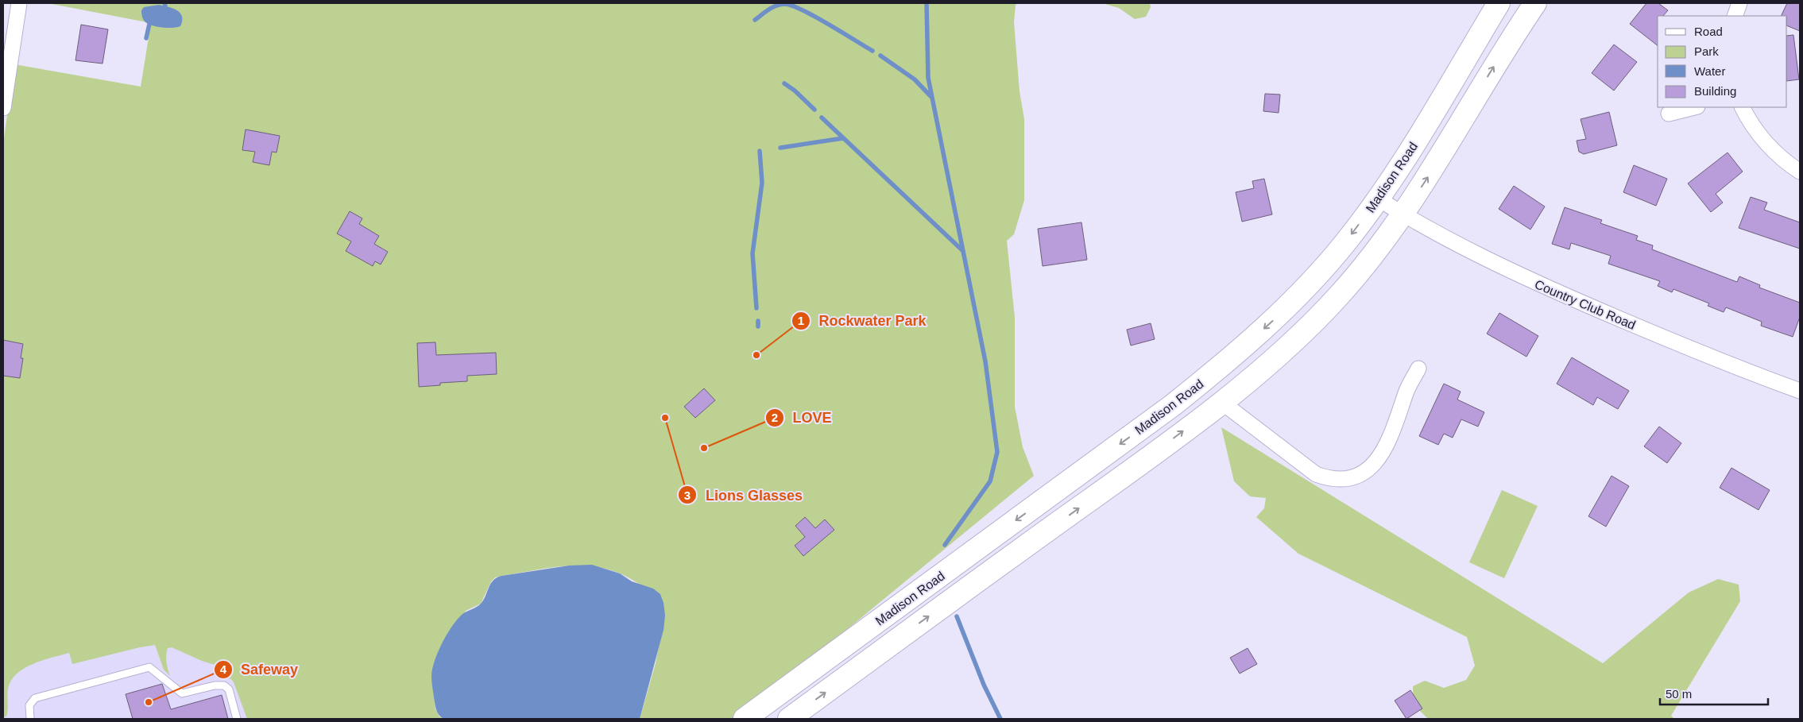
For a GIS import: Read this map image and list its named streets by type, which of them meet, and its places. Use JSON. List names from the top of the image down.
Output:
{
  "streets": {
    "main road": ["Madison Road"],
    "street": ["Country Club Road"]
  },
  "crossings": [
    ["Madison Road", "Country Club Road"]
  ],
  "places": [
    "Rockwater Park",
    "Lions Glasses",
    "LOVE",
    "Safeway"
  ],
  "legend": [
    "Road",
    "Park",
    "Water",
    "Building"
  ],
  "scale_bar": "50 m"
}
